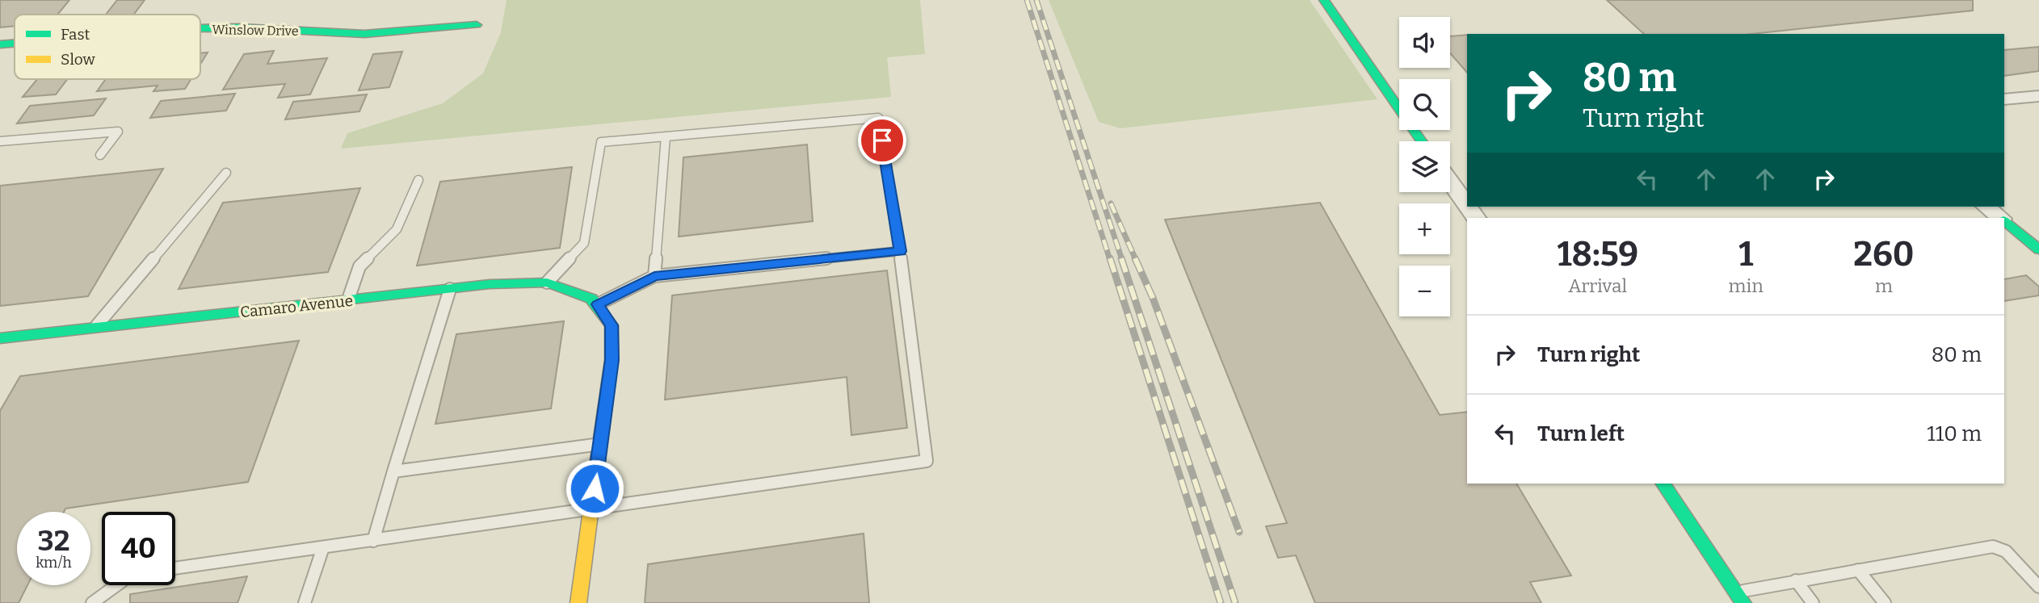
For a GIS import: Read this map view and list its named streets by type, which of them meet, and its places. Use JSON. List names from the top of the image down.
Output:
{
  "streets": {
    "street": ["Winslow Drive", "Camaro Avenue"]
  },
  "legend": ["Fast", "Slow"],
  "page": {
    "map_buttons": ["+", "−"],
    "turn": ["80 m", "Turn right"],
    "eta": [
      "18:59",
      "Arrival",
      "1",
      "min",
      "260",
      "m"
    ],
    "list": [
      {
        "name": "Turn right",
        "value": "80 m"
      },
      {
        "name": "Turn left",
        "value": "110 m"
      }
    ],
    "speed": "32 km/h",
    "limit": "40"
  }
}
